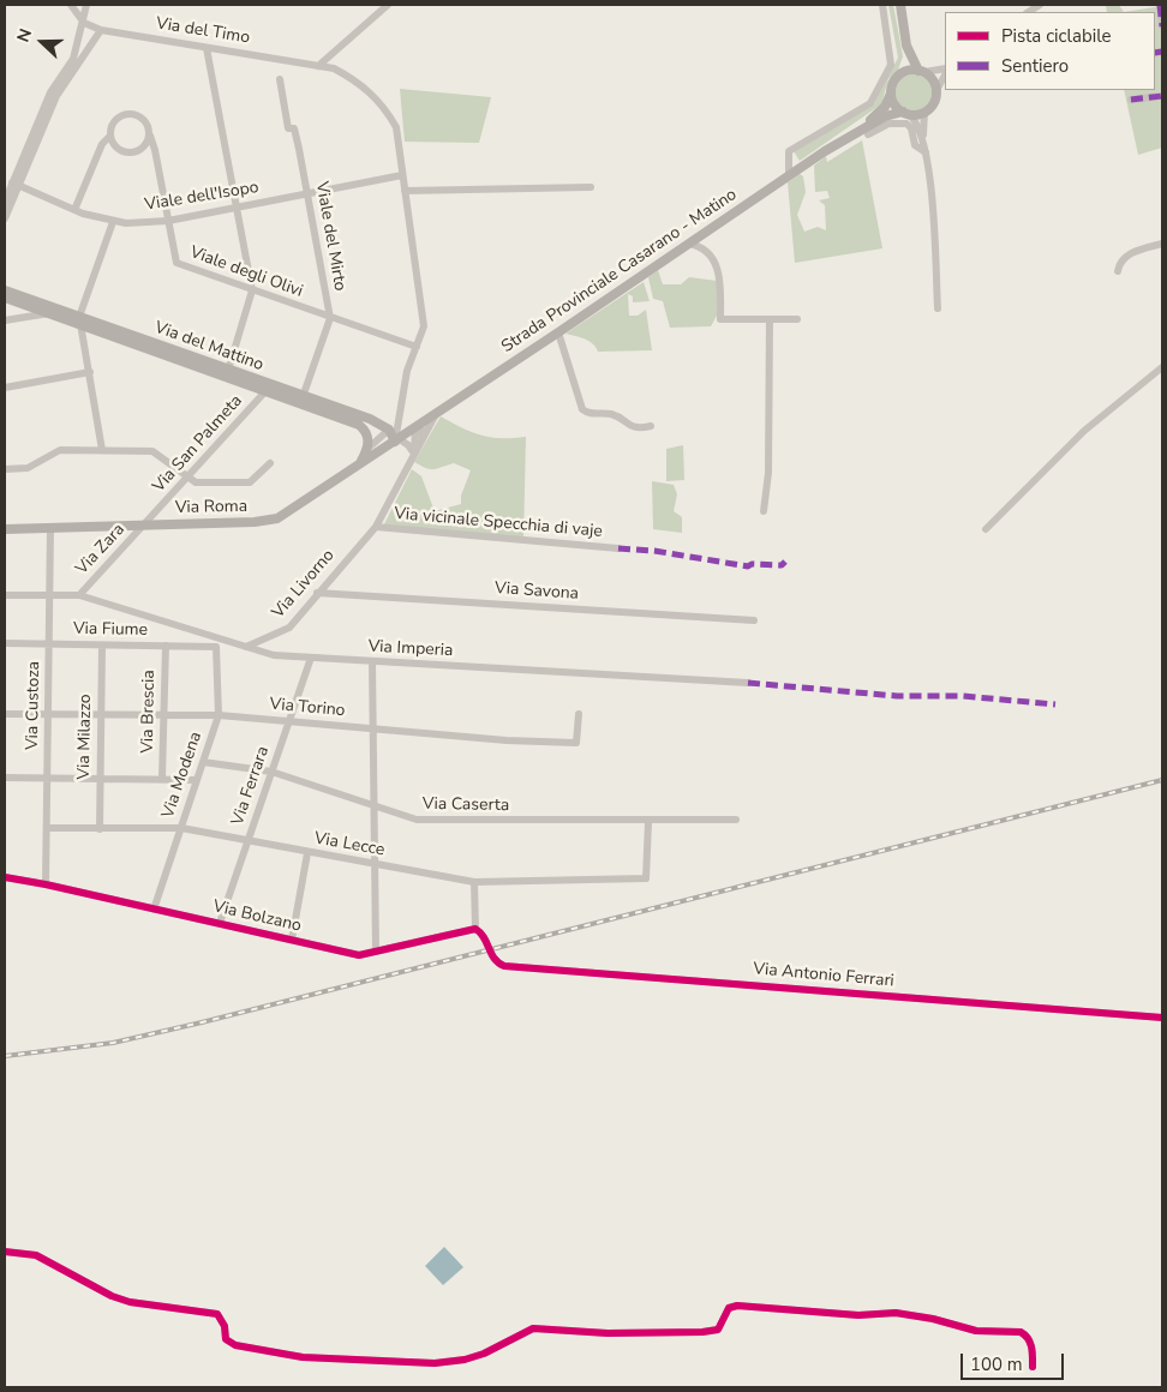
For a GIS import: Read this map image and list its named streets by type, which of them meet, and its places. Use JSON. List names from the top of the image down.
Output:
{
  "streets": {
    "main road": ["Strada Provinciale Casarano - Matino", "Via del Mattino", "Via Roma"],
    "street": [
      "Via del Timo",
      "Viale dell'Isopo",
      "Viale del Mirto",
      "Viale degli Olivi",
      "Via San Palmeta",
      "Via vicinale Specchia di vaje",
      "Via Zara",
      "Via Livorno",
      "Via Savona",
      "Via Fiume",
      "Via Imperia",
      "Via Custoza",
      "Via Torino",
      "Via Brescia",
      "Via Milazzo",
      "Via Modena",
      "Via Ferrara",
      "Via Caserta",
      "Via Lecce",
      "Via Bolzano",
      "Via Antonio Ferrari"
    ]
  },
  "crossings": [
    ["Via del Timo", "Viale dell'Isopo"],
    ["Viale dell'Isopo", "Viale del Mirto"],
    ["Viale dell'Isopo", "Viale degli Olivi"],
    ["Viale del Mirto", "Viale degli Olivi"],
    ["Viale del Mirto", "Via del Mattino"],
    ["Strada Provinciale Casarano - Matino", "Via Roma"],
    ["Strada Provinciale Casarano - Matino", "Via Livorno"],
    ["Via del Mattino", "Via San Palmeta"],
    ["Via San Palmeta", "Via Roma"],
    ["Via San Palmeta", "Via Zara"],
    ["Via Roma", "Via Zara"],
    ["Via Roma", "Via Custoza"],
    ["Via vicinale Specchia di vaje", "Via Livorno"],
    ["Via Zara", "Via Imperia"],
    ["Via Zara", "Via Custoza"],
    ["Via Livorno", "Via Savona"],
    ["Via Livorno", "Via Imperia"],
    ["Via Fiume", "Via Custoza"],
    ["Via Fiume", "Via Brescia"],
    ["Via Fiume", "Via Milazzo"],
    ["Via Fiume", "Via Modena"],
    ["Via Imperia", "Via Ferrara"],
    ["Via Custoza", "Via Torino"],
    ["Via Custoza", "Via Lecce"],
    ["Via Custoza", "Via Bolzano"],
    ["Via Torino", "Via Brescia"],
    ["Via Torino", "Via Milazzo"],
    ["Via Torino", "Via Modena"],
    ["Via Torino", "Via Ferrara"],
    ["Via Milazzo", "Via Lecce"],
    ["Via Modena", "Via Caserta"],
    ["Via Modena", "Via Lecce"],
    ["Via Modena", "Via Bolzano"],
    ["Via Ferrara", "Via Caserta"],
    ["Via Ferrara", "Via Lecce"],
    ["Via Ferrara", "Via Bolzano"],
    ["Via Caserta", "Via Lecce"],
    ["Via Bolzano", "Via Antonio Ferrari"]
  ],
  "legend": ["Pista ciclabile", "Sentiero"],
  "scale_bar": "100 m",
  "north": "left"
}
